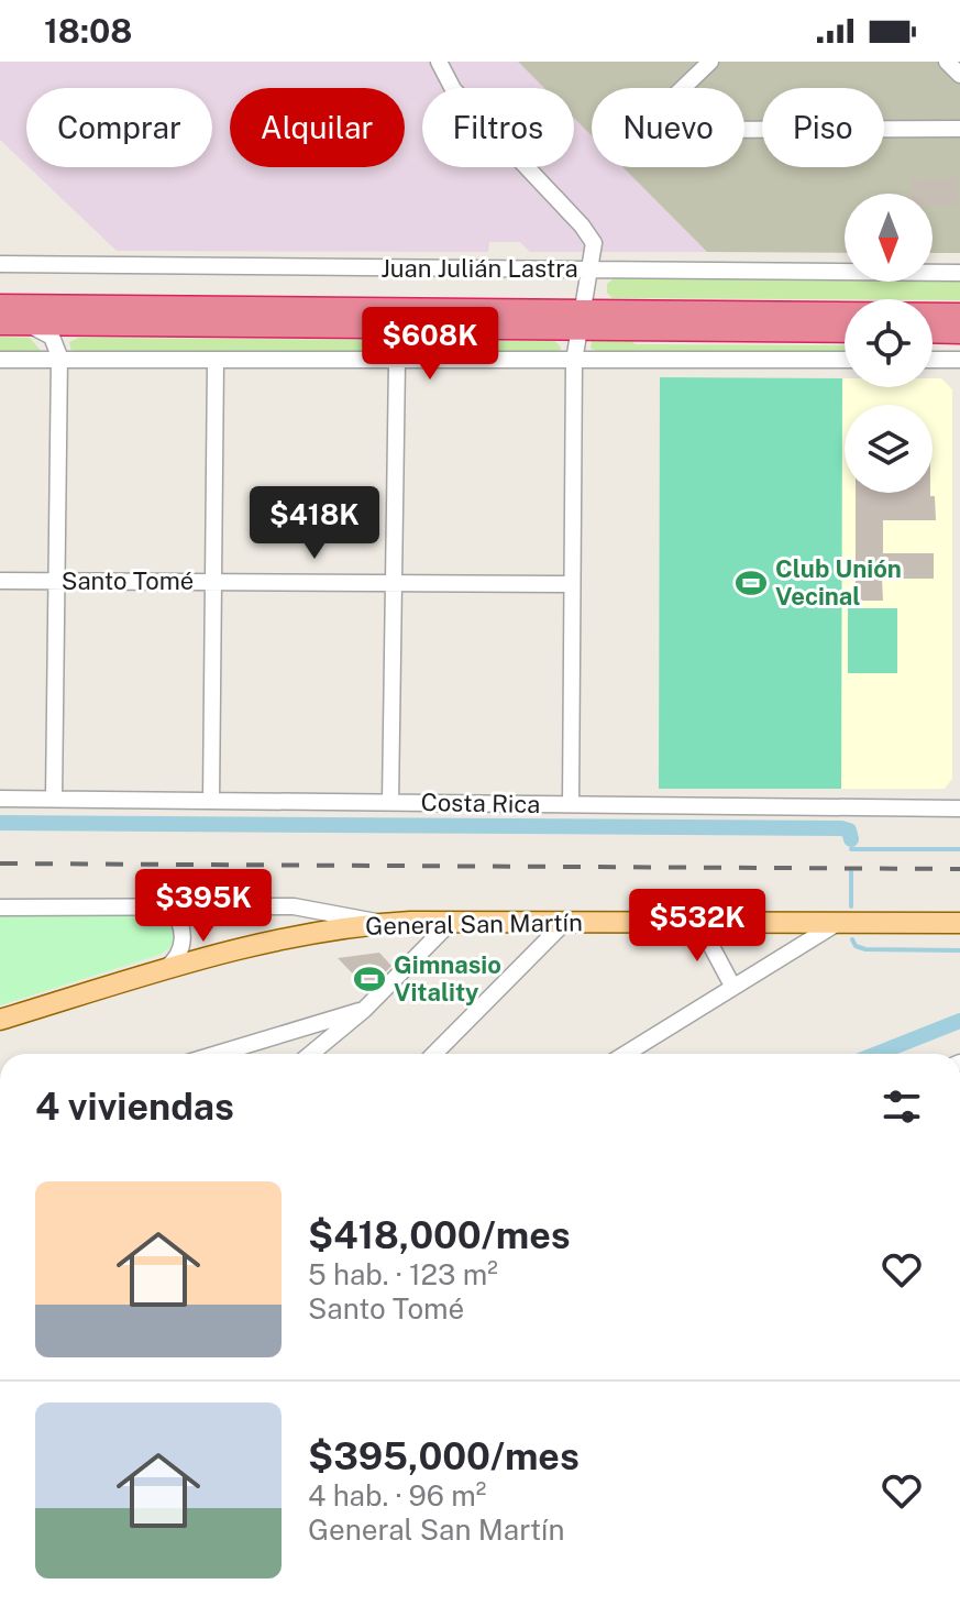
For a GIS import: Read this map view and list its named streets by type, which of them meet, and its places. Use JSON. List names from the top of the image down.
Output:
{
  "streets": {
    "main road": ["General San Martín"],
    "street": ["Juan Julián Lastra", "Santo Tomé", "Costa Rica"]
  },
  "places": {
    "sports": ["Club Unión Vecinal", "Gimnasio Vitality"]
  },
  "north": "bottom",
  "page": {
    "status": "18:08",
    "chip": [
      "Comprar",
      "Alquilar",
      "Filtros",
      "Nuevo",
      "Piso"
    ],
    "price": [
      "$608K",
      "$418K",
      "$395K",
      "$532K"
    ],
    "heading": "4 viviendas",
    "list": [
      {
        "name": "$418,000/mes",
        "note": "5 hab. · 123 m² · Santo Tomé"
      },
      {
        "name": "$395,000/mes",
        "note": "4 hab. · 96 m² · General San Martín"
      }
    ]
  }
}
